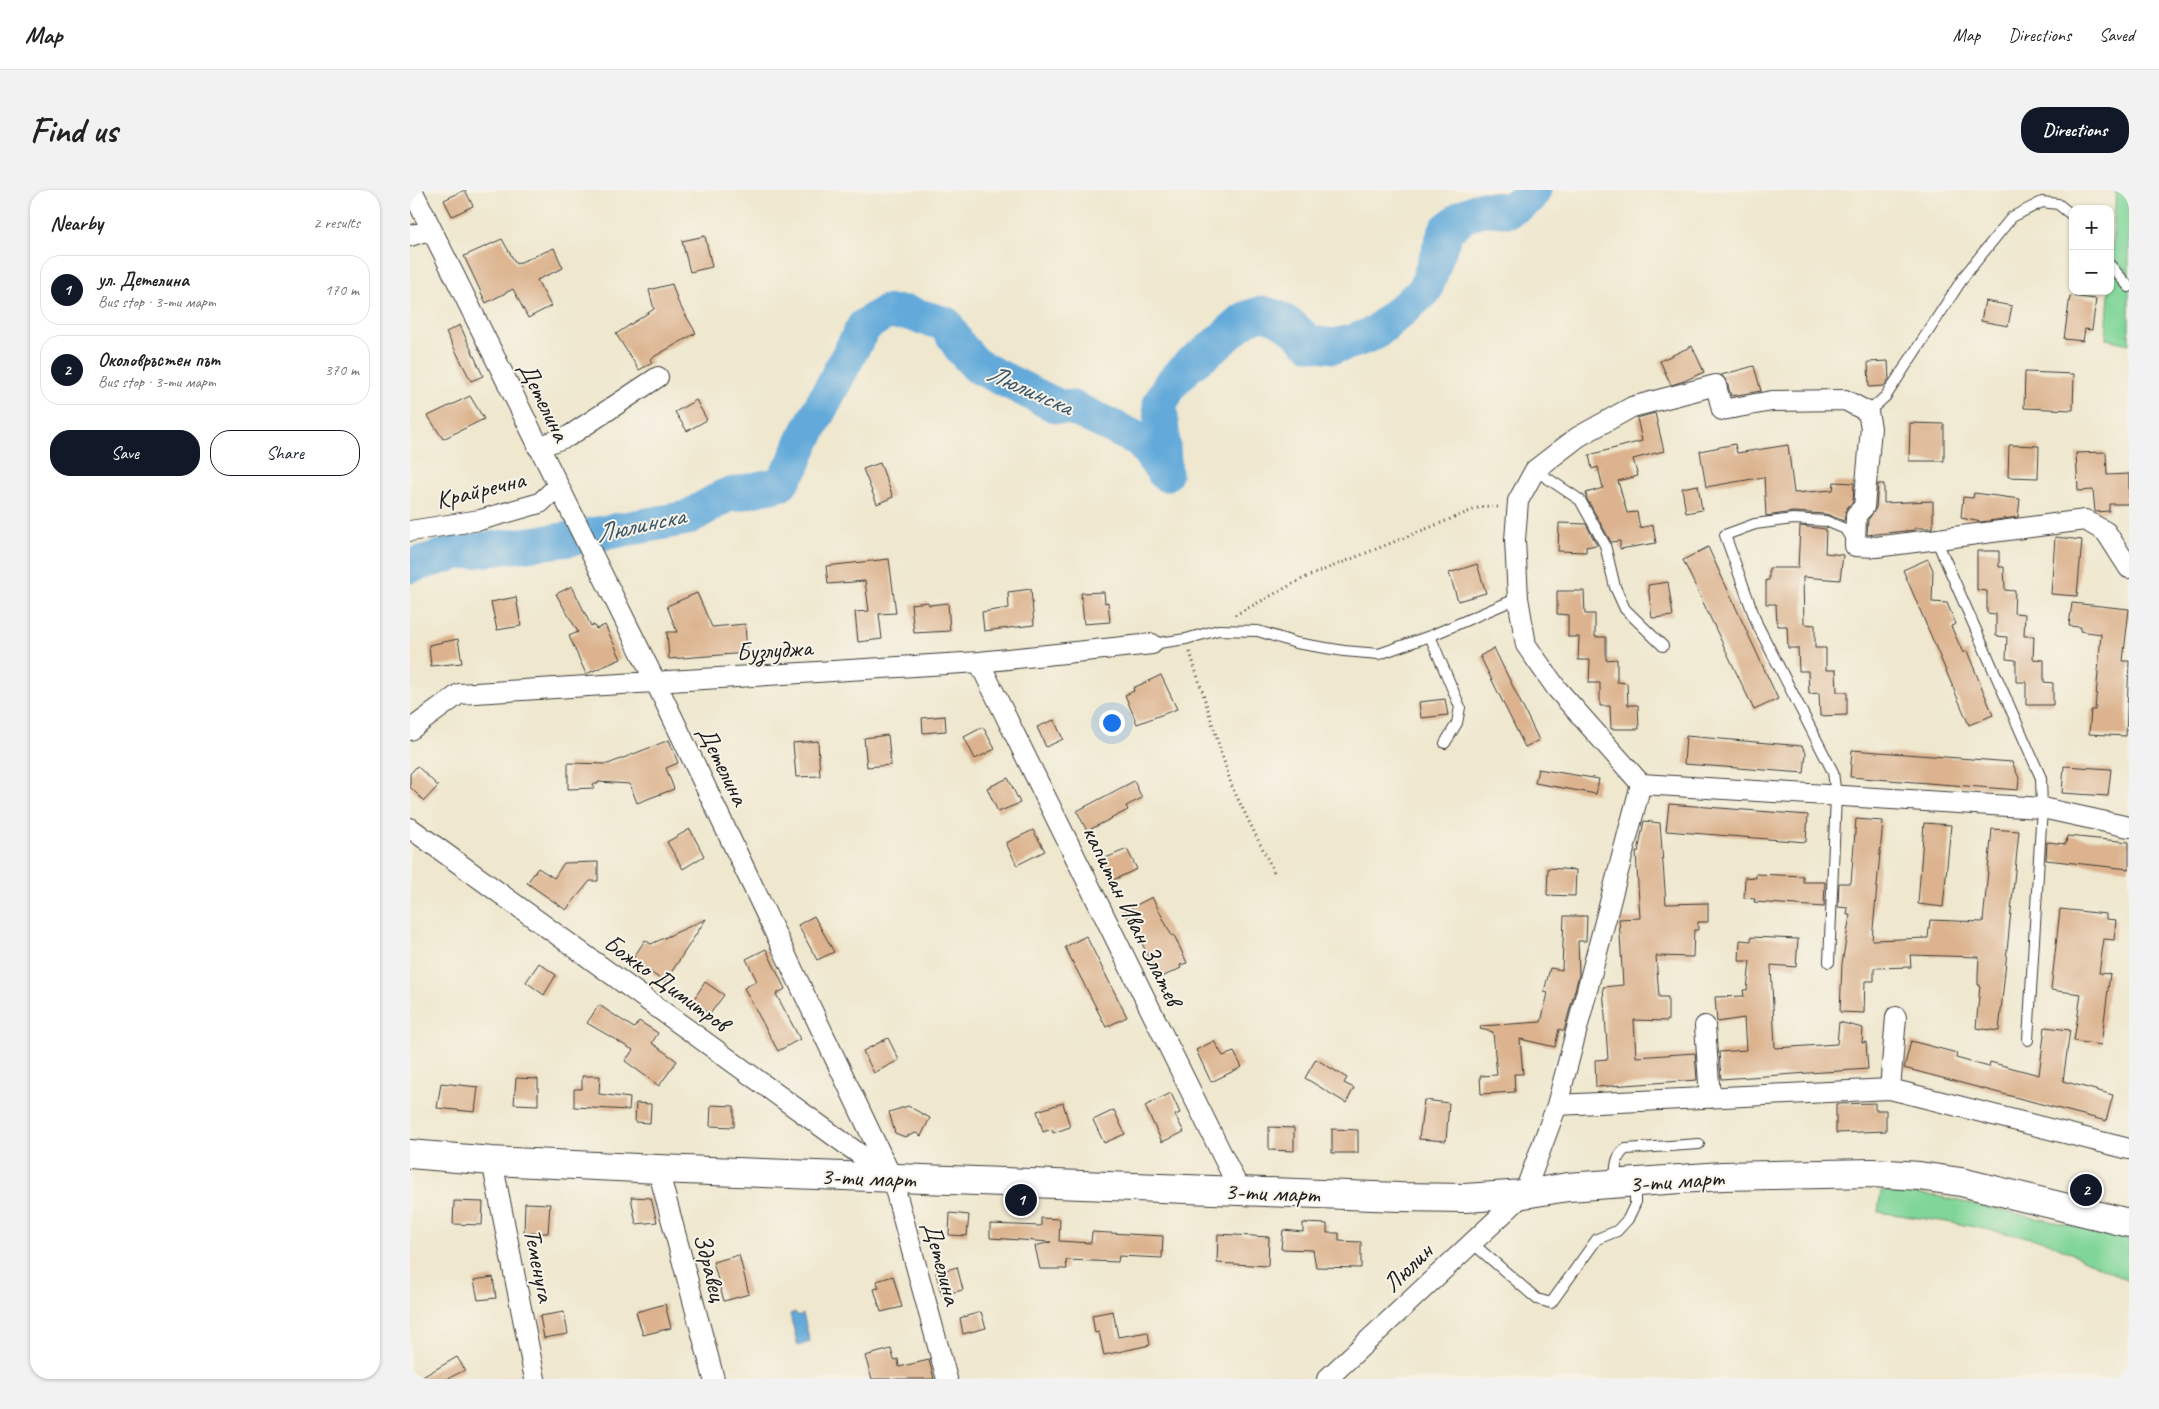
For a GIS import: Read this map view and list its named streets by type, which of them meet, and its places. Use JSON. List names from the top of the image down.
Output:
{
  "streets": {
    "street": [
      "Детелина",
      "Крайречна",
      "Бузлуджа",
      "капитан Иван Златев",
      "Божко Димитров",
      "3-ти март",
      "Теменуга",
      "Здравец",
      "Люлин"
    ]
  },
  "crossings": [
    ["Детелина", "Крайречна"],
    ["Детелина", "Бузлуджа"],
    ["Детелина", "Божко Димитров"],
    ["Детелина", "3-ти март"],
    ["Бузлуджа", "капитан Иван Златев"],
    ["капитан Иван Златев", "3-ти март"],
    ["Божко Димитров", "3-ти март"],
    ["3-ти март", "Теменуга"],
    ["3-ти март", "Здравец"],
    ["3-ти март", "Люлин"]
  ],
  "water": ["Люлинска"],
  "page": {
    "header": "Map",
    "nav": ["Map", "Directions", "Saved"],
    "buttons": [
      "Directions",
      ["Save", "Share"]
    ],
    "title": "Find us",
    "heading": ["Nearby", "2 results"],
    "map_buttons": ["+", "−"],
    "list": [
      {
        "mark": "1",
        "name": "ул. Детелина",
        "note": "Bus stop · 3-ти март",
        "value": "170 m"
      },
      {
        "mark": "2",
        "name": "Околовръстен път",
        "note": "Bus stop · 3-ти март",
        "value": "370 m"
      }
    ],
    "pins": ["2", "1"]
  }
}
